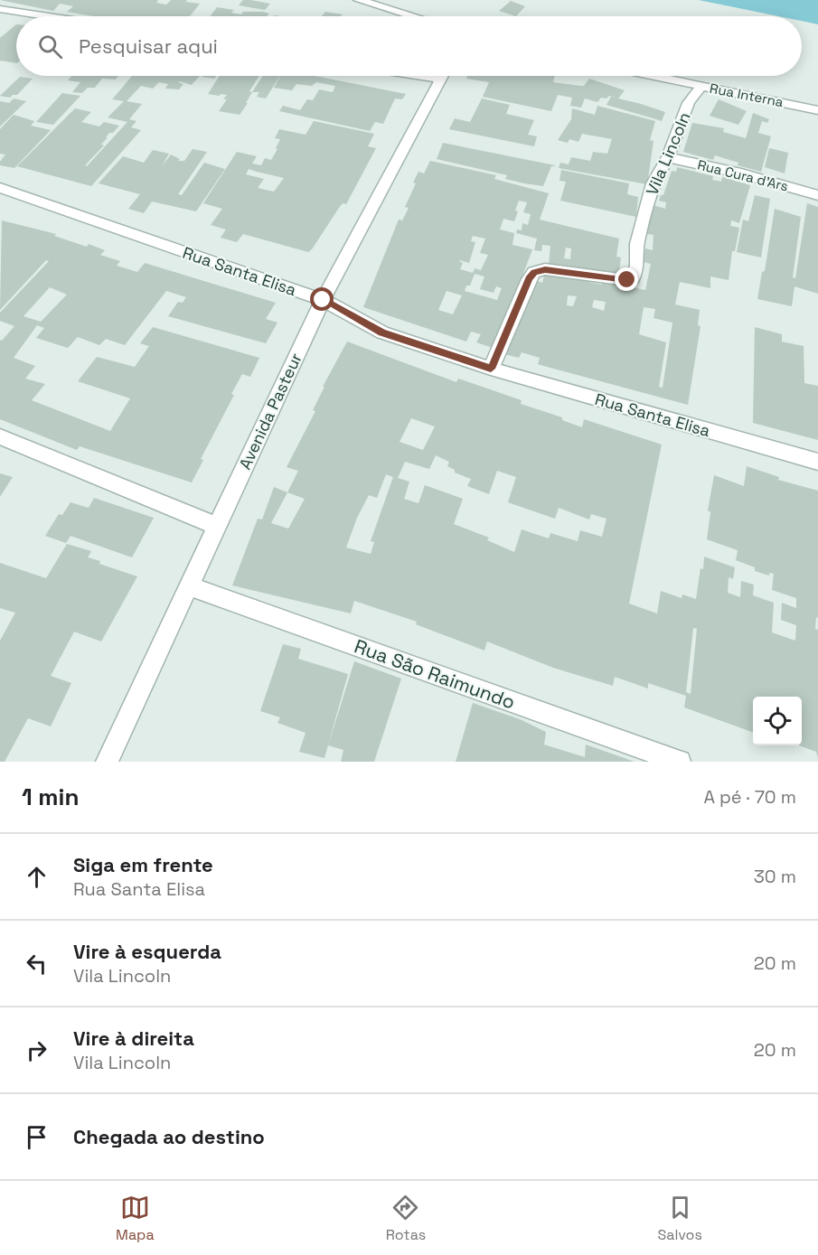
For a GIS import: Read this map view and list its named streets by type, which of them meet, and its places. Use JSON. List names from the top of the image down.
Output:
{
  "streets": {
    "street": [
      "Rua Interna",
      "Vila Lincoln",
      "Rua Cura d'Ars",
      "Rua Santa Elisa",
      "Avenida Pasteur",
      "Rua São Raimundo"
    ]
  },
  "crossings": [
    ["Rua Interna", "Vila Lincoln"],
    ["Vila Lincoln", "Rua Cura d'Ars"],
    ["Vila Lincoln", "Rua Santa Elisa"],
    ["Rua Santa Elisa", "Avenida Pasteur"],
    ["Avenida Pasteur", "Rua São Raimundo"]
  ],
  "page": {
    "search": "Pesquisar aqui",
    "heading": ["1 min", "A pé · 70 m"],
    "list": [
      ["Siga em frente", "Rua Santa Elisa", "30 m"],
      ["Vire à esquerda", "Vila Lincoln", "20 m"],
      ["Vire à direita", "Vila Lincoln", "20 m"],
      "Chegada ao destino"
    ],
    "nav": ["Mapa", "Rotas", "Salvos"]
  }
}
